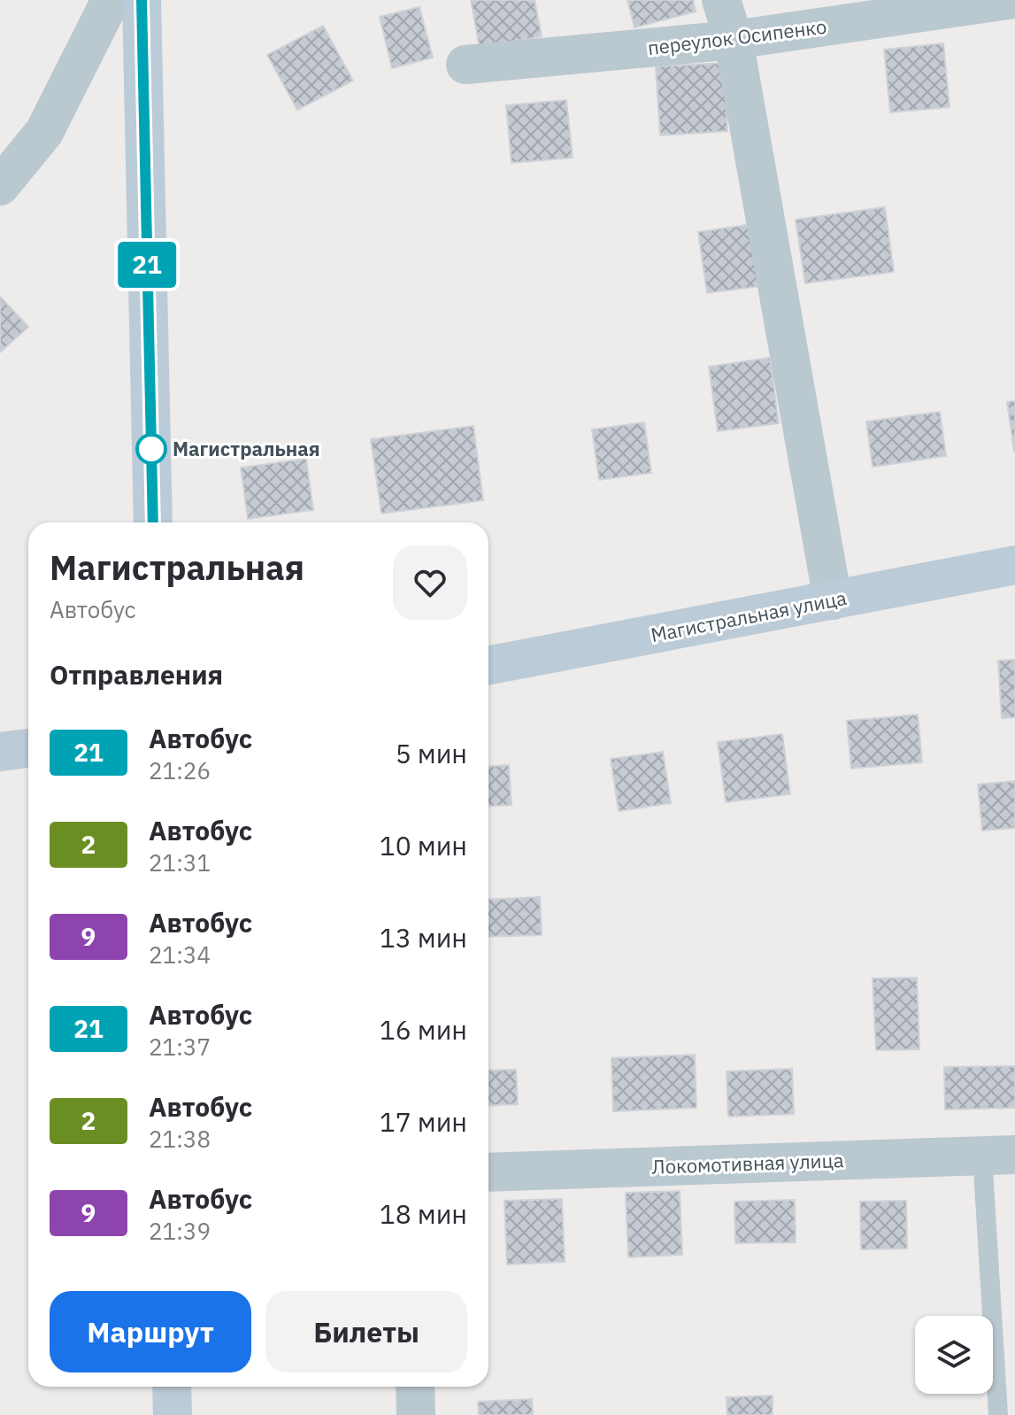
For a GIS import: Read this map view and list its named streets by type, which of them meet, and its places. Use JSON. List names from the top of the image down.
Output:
{
  "streets": {
    "street": ["переулок Осипенко", "Магистральная улица", "Локомотивная улица"]
  },
  "places": ["Магистральная"],
  "lines": ["bus line 21"],
  "page": {
    "on_map": "21",
    "heading": [
      ["Магистральная", "Автобус"],
      "Отправления"
    ],
    "list": [
      {
        "mark": "21",
        "name": "Автобус",
        "note": "21:26",
        "value": "5 мин"
      },
      {
        "mark": "2",
        "name": "Автобус",
        "note": "21:31",
        "value": "10 мин"
      },
      {
        "mark": "9",
        "name": "Автобус",
        "note": "21:34",
        "value": "13 мин"
      },
      {
        "mark": "21",
        "name": "Автобус",
        "note": "21:37",
        "value": "16 мин"
      },
      {
        "mark": "2",
        "name": "Автобус",
        "note": "21:38",
        "value": "17 мин"
      },
      {
        "mark": "9",
        "name": "Автобус",
        "note": "21:39",
        "value": "18 мин"
      }
    ],
    "buttons": ["Маршрут", "Билеты"]
  }
}
